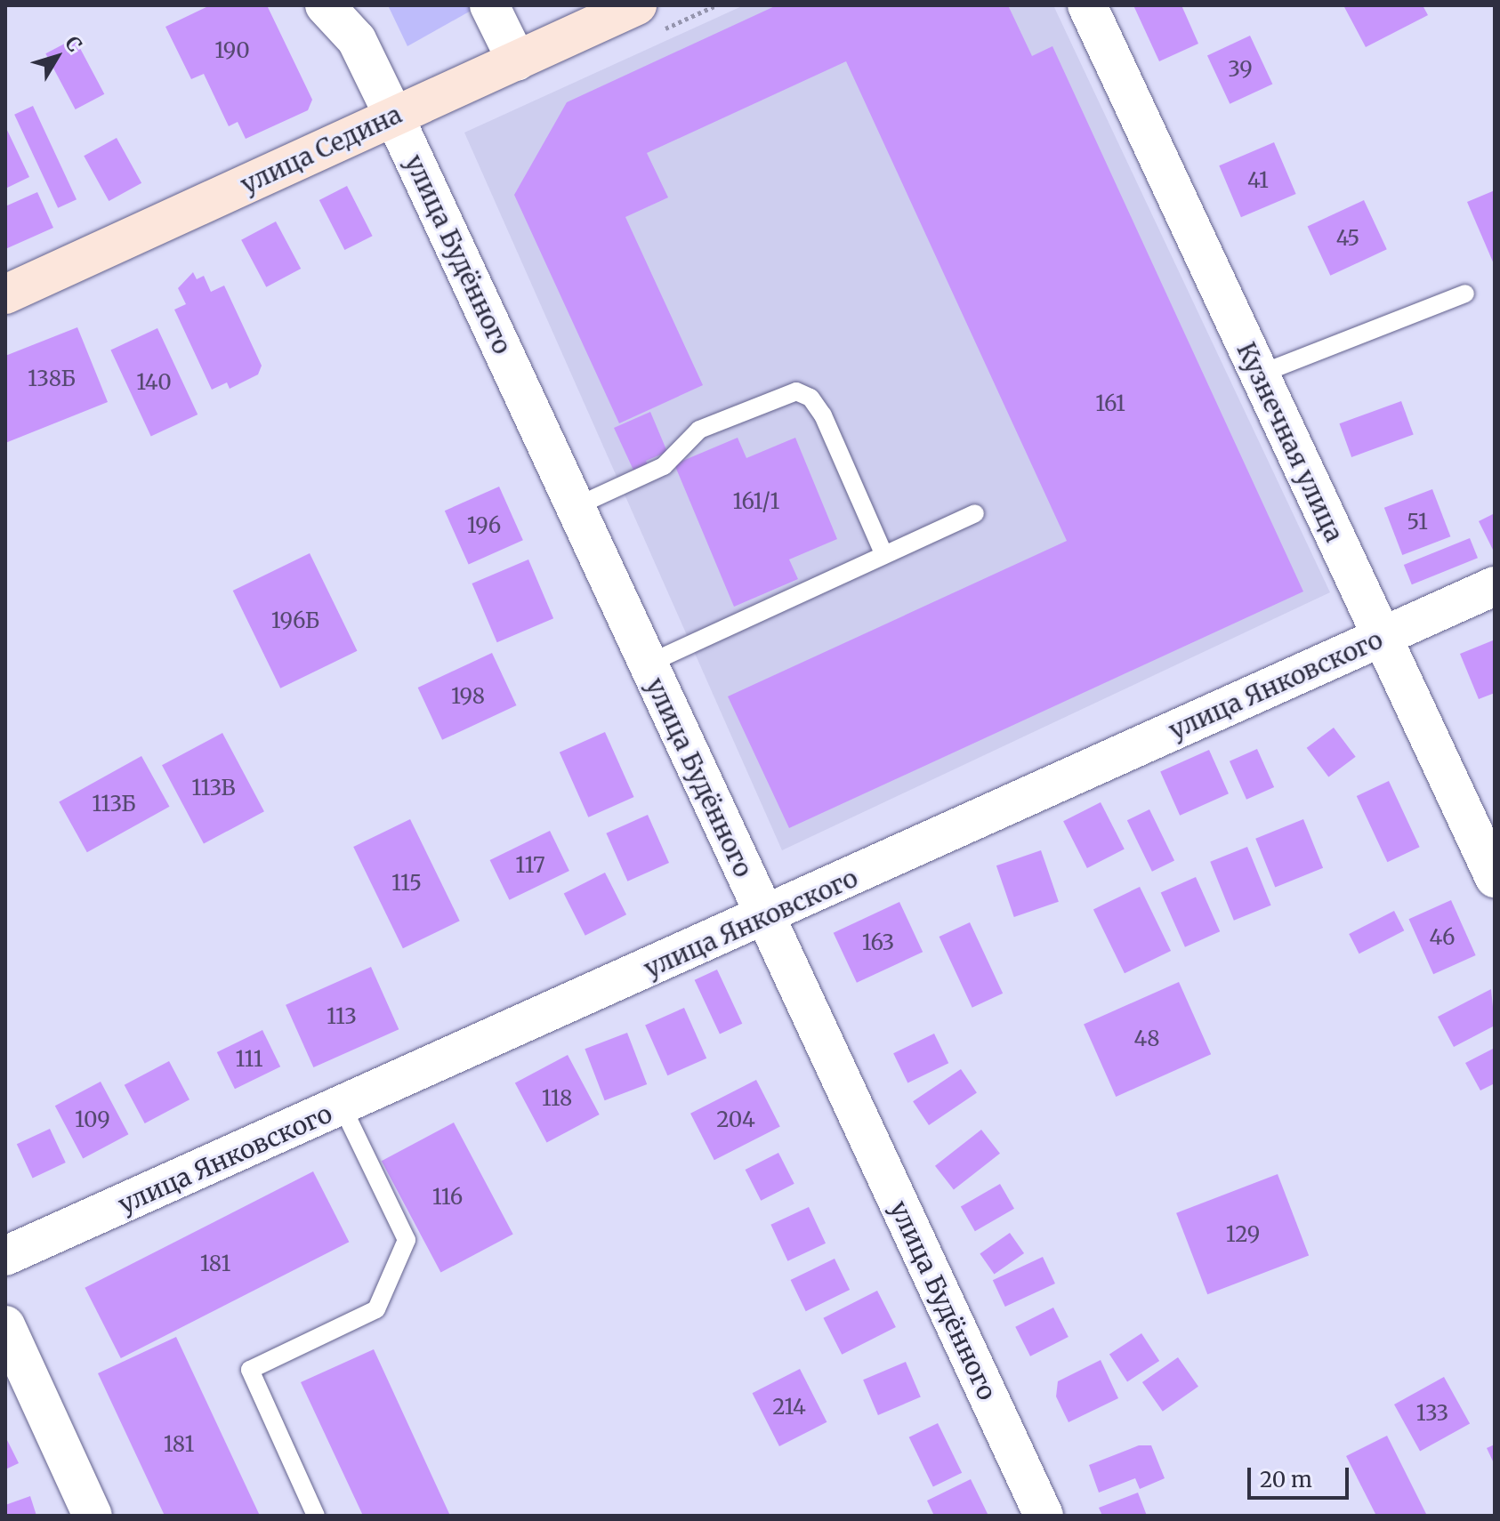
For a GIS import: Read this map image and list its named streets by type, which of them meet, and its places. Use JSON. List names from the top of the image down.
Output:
{
  "streets": {
    "main road": ["улица Седина"],
    "street": ["улица Будённого", "Кузнечная улица", "улица Янковского"]
  },
  "crossings": [
    ["улица Седина", "улица Будённого"],
    ["улица Будённого", "улица Янковского"],
    ["Кузнечная улица", "улица Янковского"]
  ],
  "house_numbers": [
    "190",
    "39",
    "41",
    "45",
    "138Б",
    "140",
    "161",
    "161/1",
    "51",
    "196",
    "196Б",
    "198",
    "113В",
    "113Б",
    "117",
    "115",
    "46",
    "163",
    "113",
    "48",
    "111",
    "118",
    "109",
    "204",
    "116",
    "129",
    "181",
    "214",
    "133",
    "181"
  ],
  "scale_bar": "20 m",
  "north": "top right"
}
